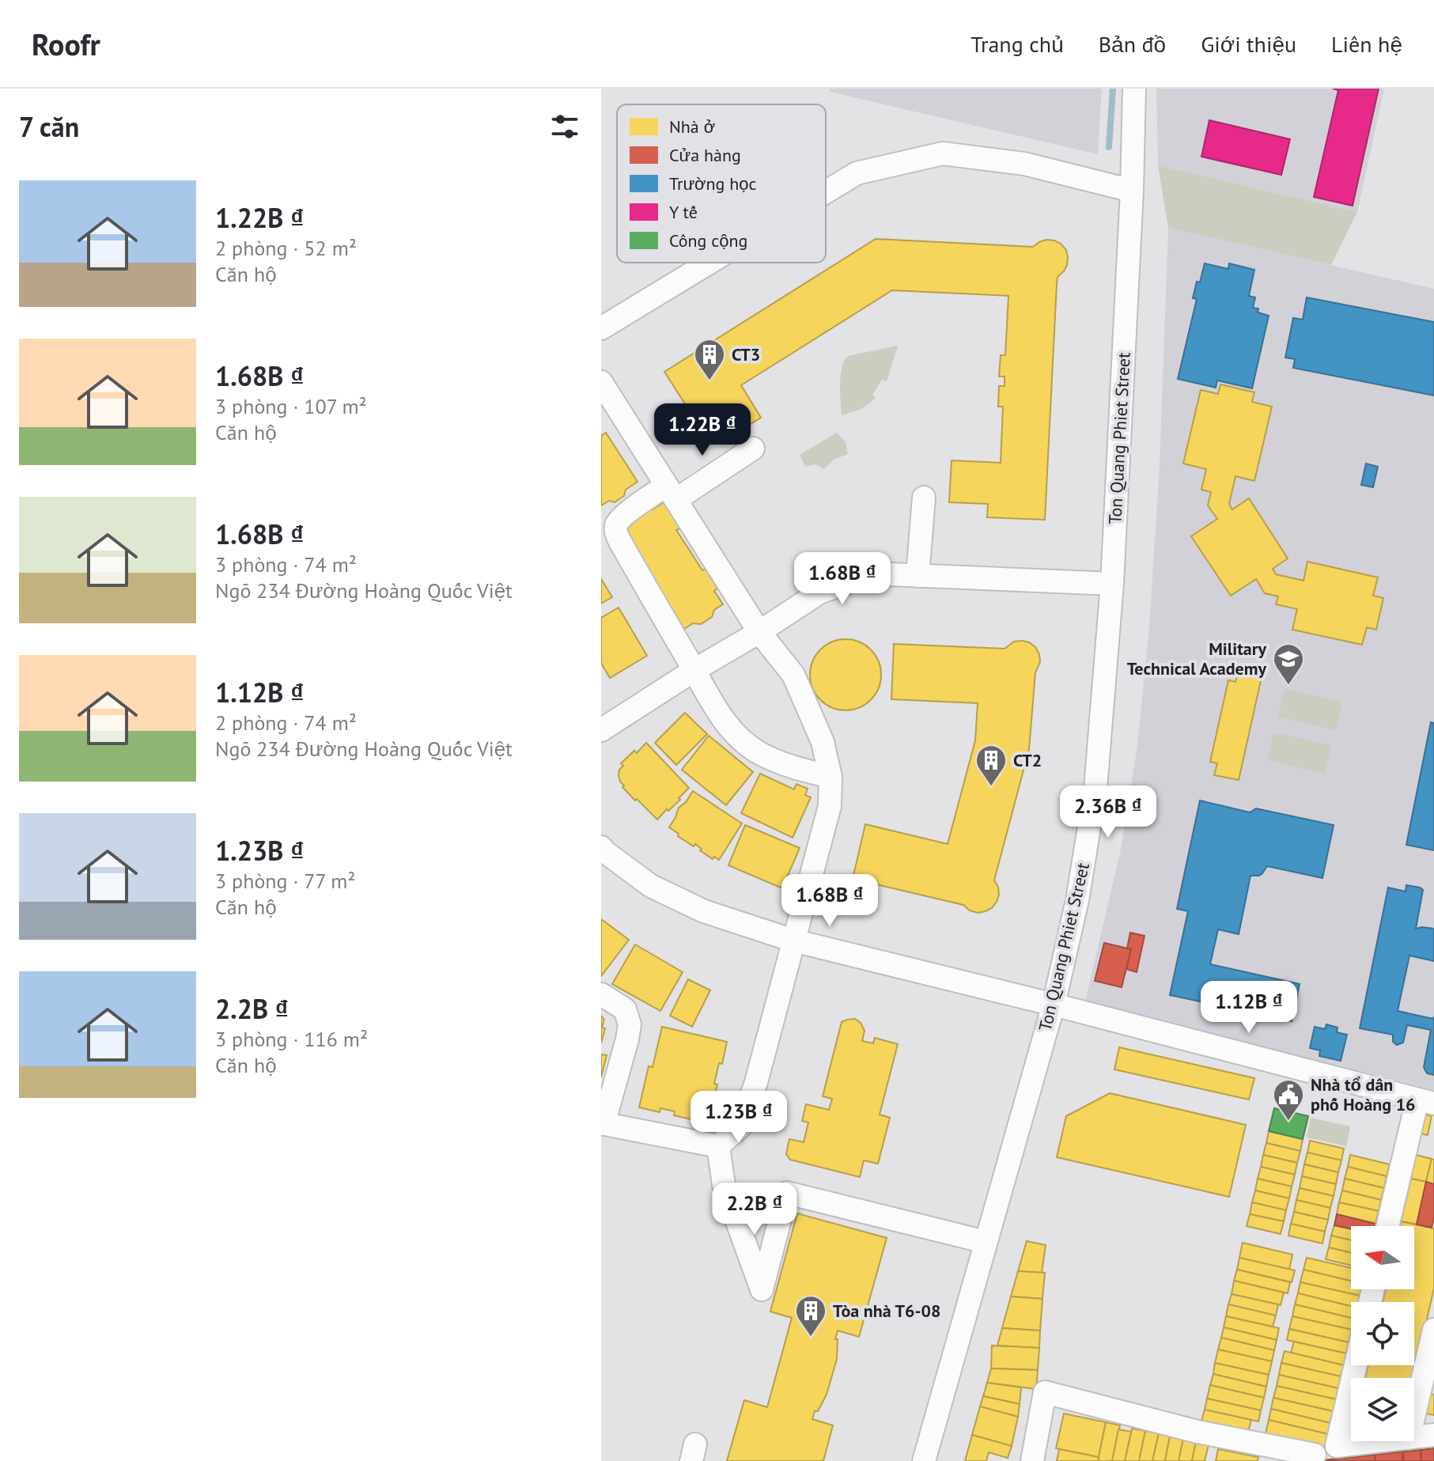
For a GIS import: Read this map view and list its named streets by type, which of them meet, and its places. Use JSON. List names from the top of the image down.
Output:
{
  "streets": {
    "street": ["Ton Quang Phiet Street"]
  },
  "places": {
    "building": ["CT3", "CT2", "Tòa nhà T6-08"],
    "school or university": ["Military Technical Academy"],
    "public building": ["Nhà tổ dân phố Hoàng 16"]
  },
  "legend": [
    "Nhà ở",
    "Cửa hàng",
    "Trường học",
    "Y tế",
    "Công cộng"
  ],
  "north": "left",
  "page": {
    "header": "Roofr",
    "nav": [
      "Trang chủ",
      "Bản đồ",
      "Giới thiệu",
      "Liên hệ"
    ],
    "heading": "7 căn",
    "list": [
      {
        "name": "1.22B ₫",
        "note": "2 phòng · 52 m² · Căn hộ"
      },
      {
        "name": "1.68B ₫",
        "note": "3 phòng · 107 m² · Căn hộ"
      },
      {
        "name": "1.68B ₫",
        "note": "3 phòng · 74 m² · Ngõ 234 Đường Hoàng Quốc Việt"
      },
      {
        "name": "1.12B ₫",
        "note": "2 phòng · 74 m² · Ngõ 234 Đường Hoàng Quốc Việt"
      },
      {
        "name": "1.23B ₫",
        "note": "3 phòng · 77 m² · Căn hộ"
      },
      {
        "name": "2.2B ₫",
        "note": "3 phòng · 116 m² · Căn hộ"
      }
    ],
    "price": [
      "1.22B ₫",
      "1.68B ₫",
      "2.36B ₫",
      "1.68B ₫",
      "1.12B ₫",
      "1.23B ₫",
      "2.2B ₫"
    ]
  }
}
